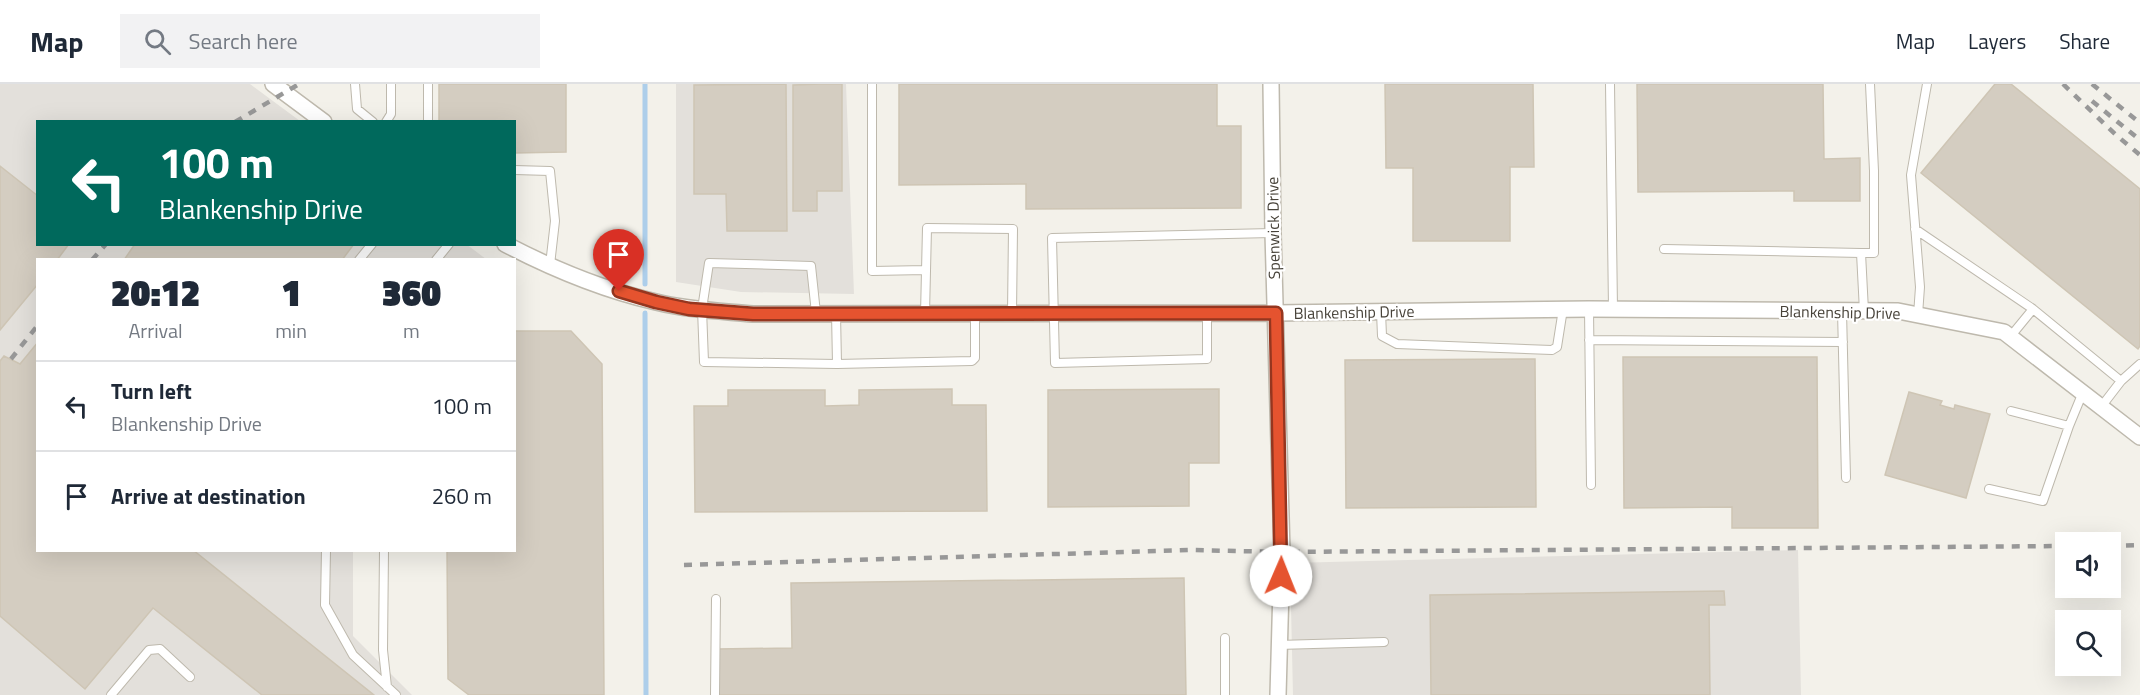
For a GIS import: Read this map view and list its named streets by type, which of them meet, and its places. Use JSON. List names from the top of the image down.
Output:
{
  "streets": {
    "street": ["Spenwick Drive", "Blankenship Drive"]
  },
  "crossings": [
    ["Spenwick Drive", "Blankenship Drive"]
  ],
  "page": {
    "header": "Map",
    "search": "Search here",
    "nav": ["Map", "Layers", "Share"],
    "turn": ["100 m", "Blankenship Drive"],
    "eta": [
      "20:12",
      "Arrival",
      "1",
      "min",
      "360",
      "m"
    ],
    "list": [
      {
        "name": "Turn left",
        "note": "Blankenship Drive",
        "value": "100 m"
      },
      {
        "name": "Arrive at destination",
        "value": "260 m"
      }
    ]
  }
}
